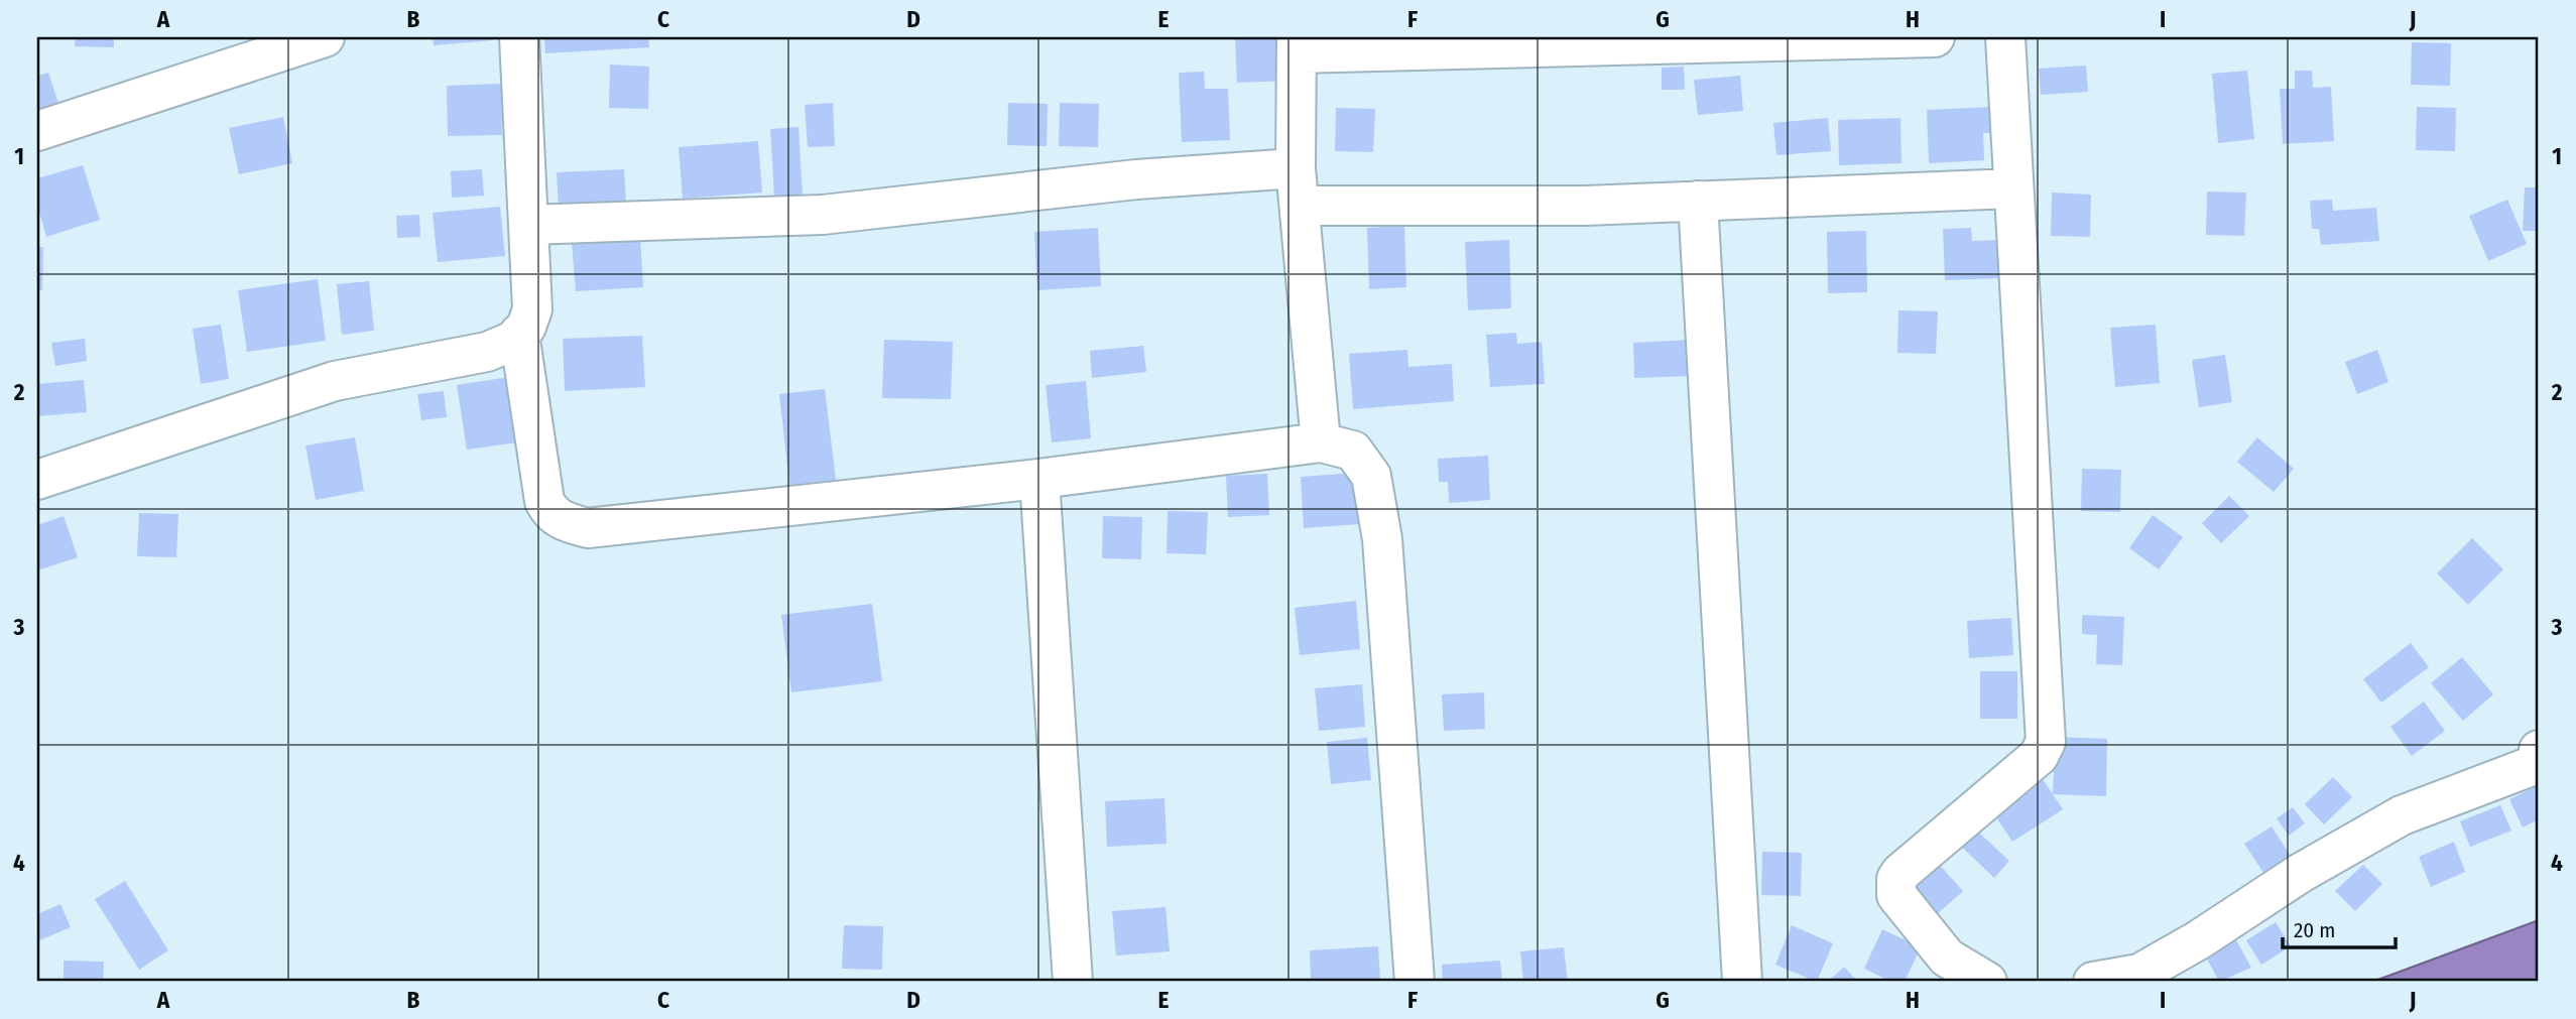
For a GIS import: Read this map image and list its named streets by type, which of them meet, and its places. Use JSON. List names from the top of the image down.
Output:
{
  "scale_bar": "20 m",
  "grid": {
    "columns": [
      "A",
      "B",
      "C",
      "D",
      "E",
      "F",
      "G",
      "H",
      "I",
      "J"
    ],
    "rows": [
      "1",
      "2",
      "3",
      "4"
    ]
  }
}
